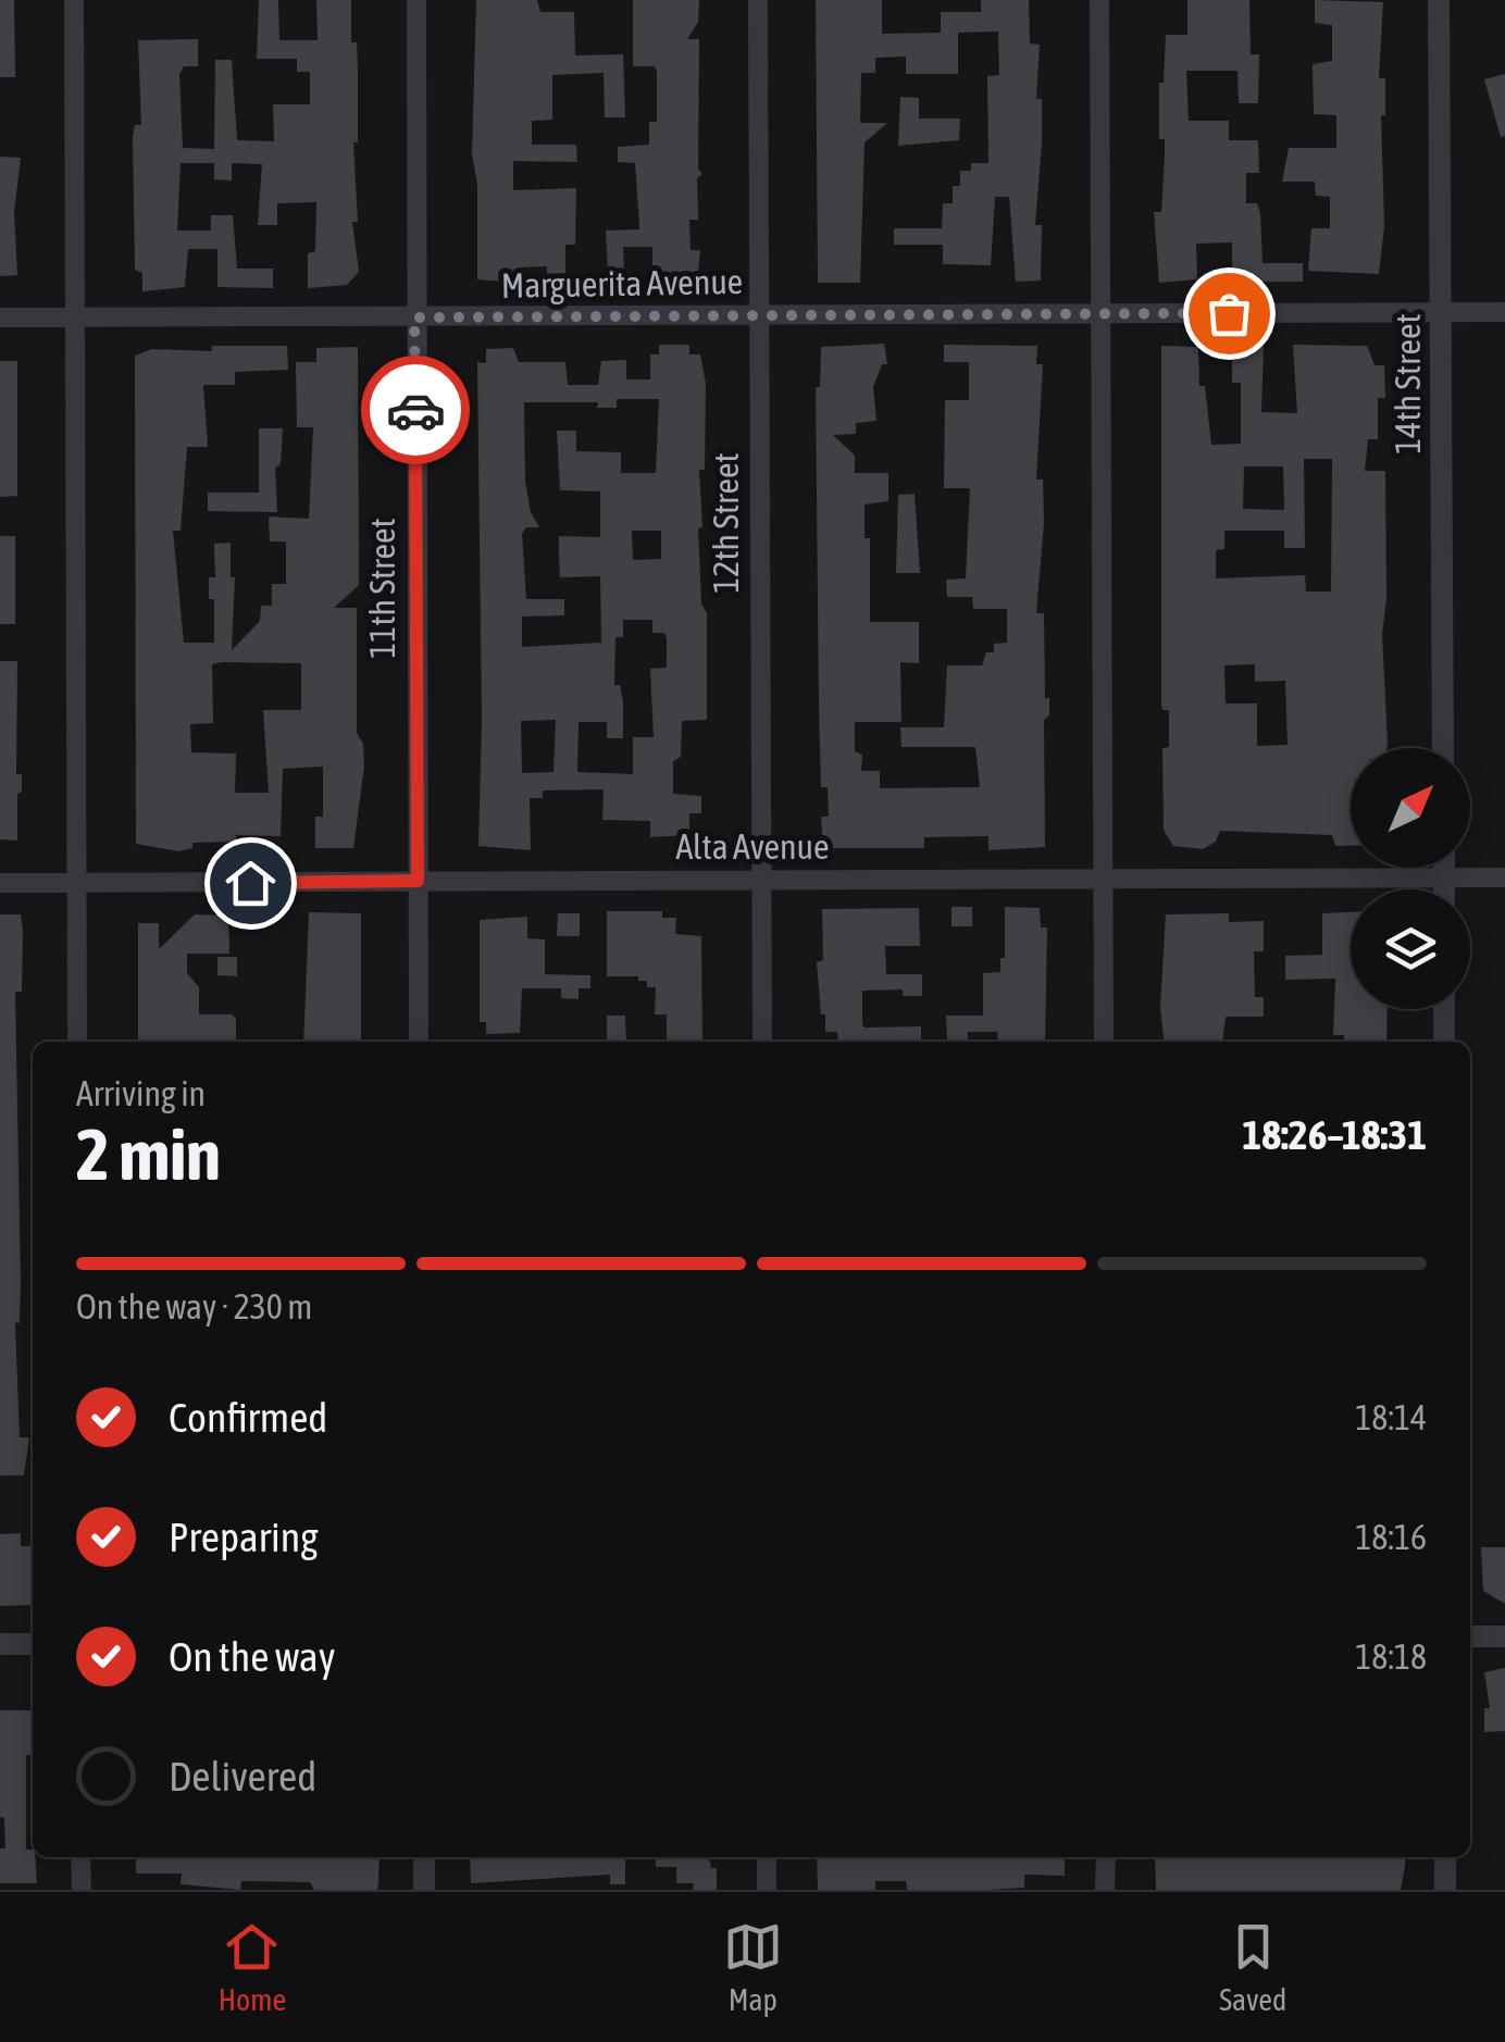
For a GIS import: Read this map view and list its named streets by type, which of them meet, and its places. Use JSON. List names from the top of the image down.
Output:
{
  "streets": {
    "street": [
      "Marguerita Avenue",
      "14th Street",
      "12th Street",
      "11th Street",
      "Alta Avenue"
    ]
  },
  "crossings": [
    ["Marguerita Avenue", "14th Street"],
    ["Marguerita Avenue", "12th Street"],
    ["Marguerita Avenue", "11th Street"],
    ["12th Street", "Alta Avenue"],
    ["11th Street", "Alta Avenue"]
  ],
  "north": "top right",
  "page": {
    "heading": ["2 min", "Arriving in", "18:26–18:31"],
    "bar": "On the way · 230 m",
    "list": [
      ["Confirmed", "18:14"],
      ["Preparing", "18:16"],
      ["On the way", "18:18"],
      "Delivered"
    ],
    "tabs": ["Home", "Map", "Saved"]
  }
}
